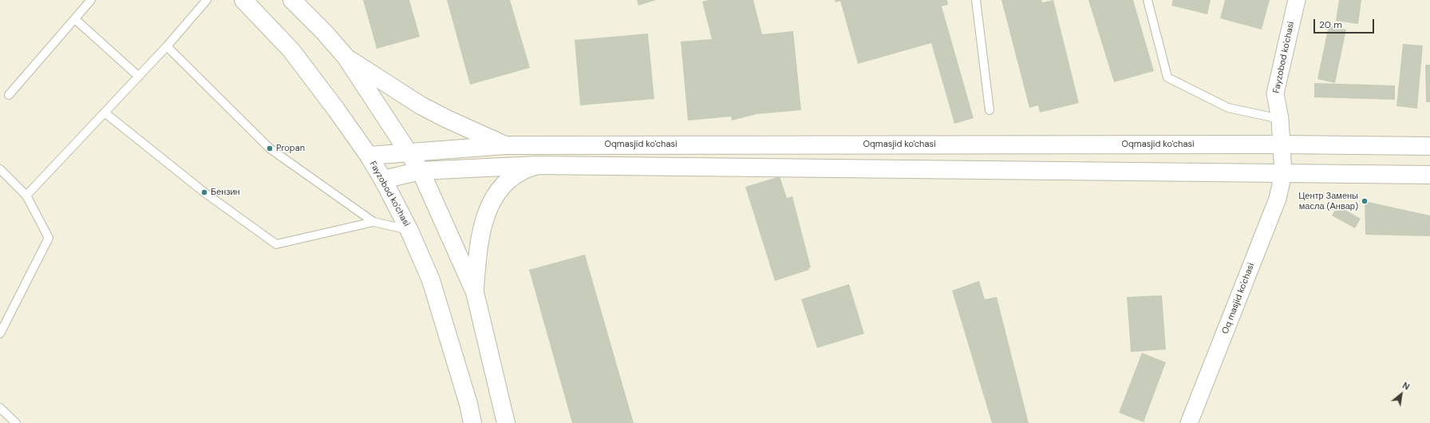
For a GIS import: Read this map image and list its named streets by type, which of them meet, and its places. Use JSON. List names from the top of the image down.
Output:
{
  "streets": {
    "main road": ["Fayzobod ko'chasi", "Oqmasjid ko'chasi"],
    "street": ["Oq masjid ko'chasi"]
  },
  "crossings": [
    ["Fayzobod ko'chasi", "Oqmasjid ko'chasi"],
    ["Fayzobod ko'chasi", "Oq masjid ko'chasi"]
  ],
  "places": ["Propan", "Бензин", "Центр Замены масла (Анвар)"],
  "scale_bar": "20 m",
  "north": "top right"
}
